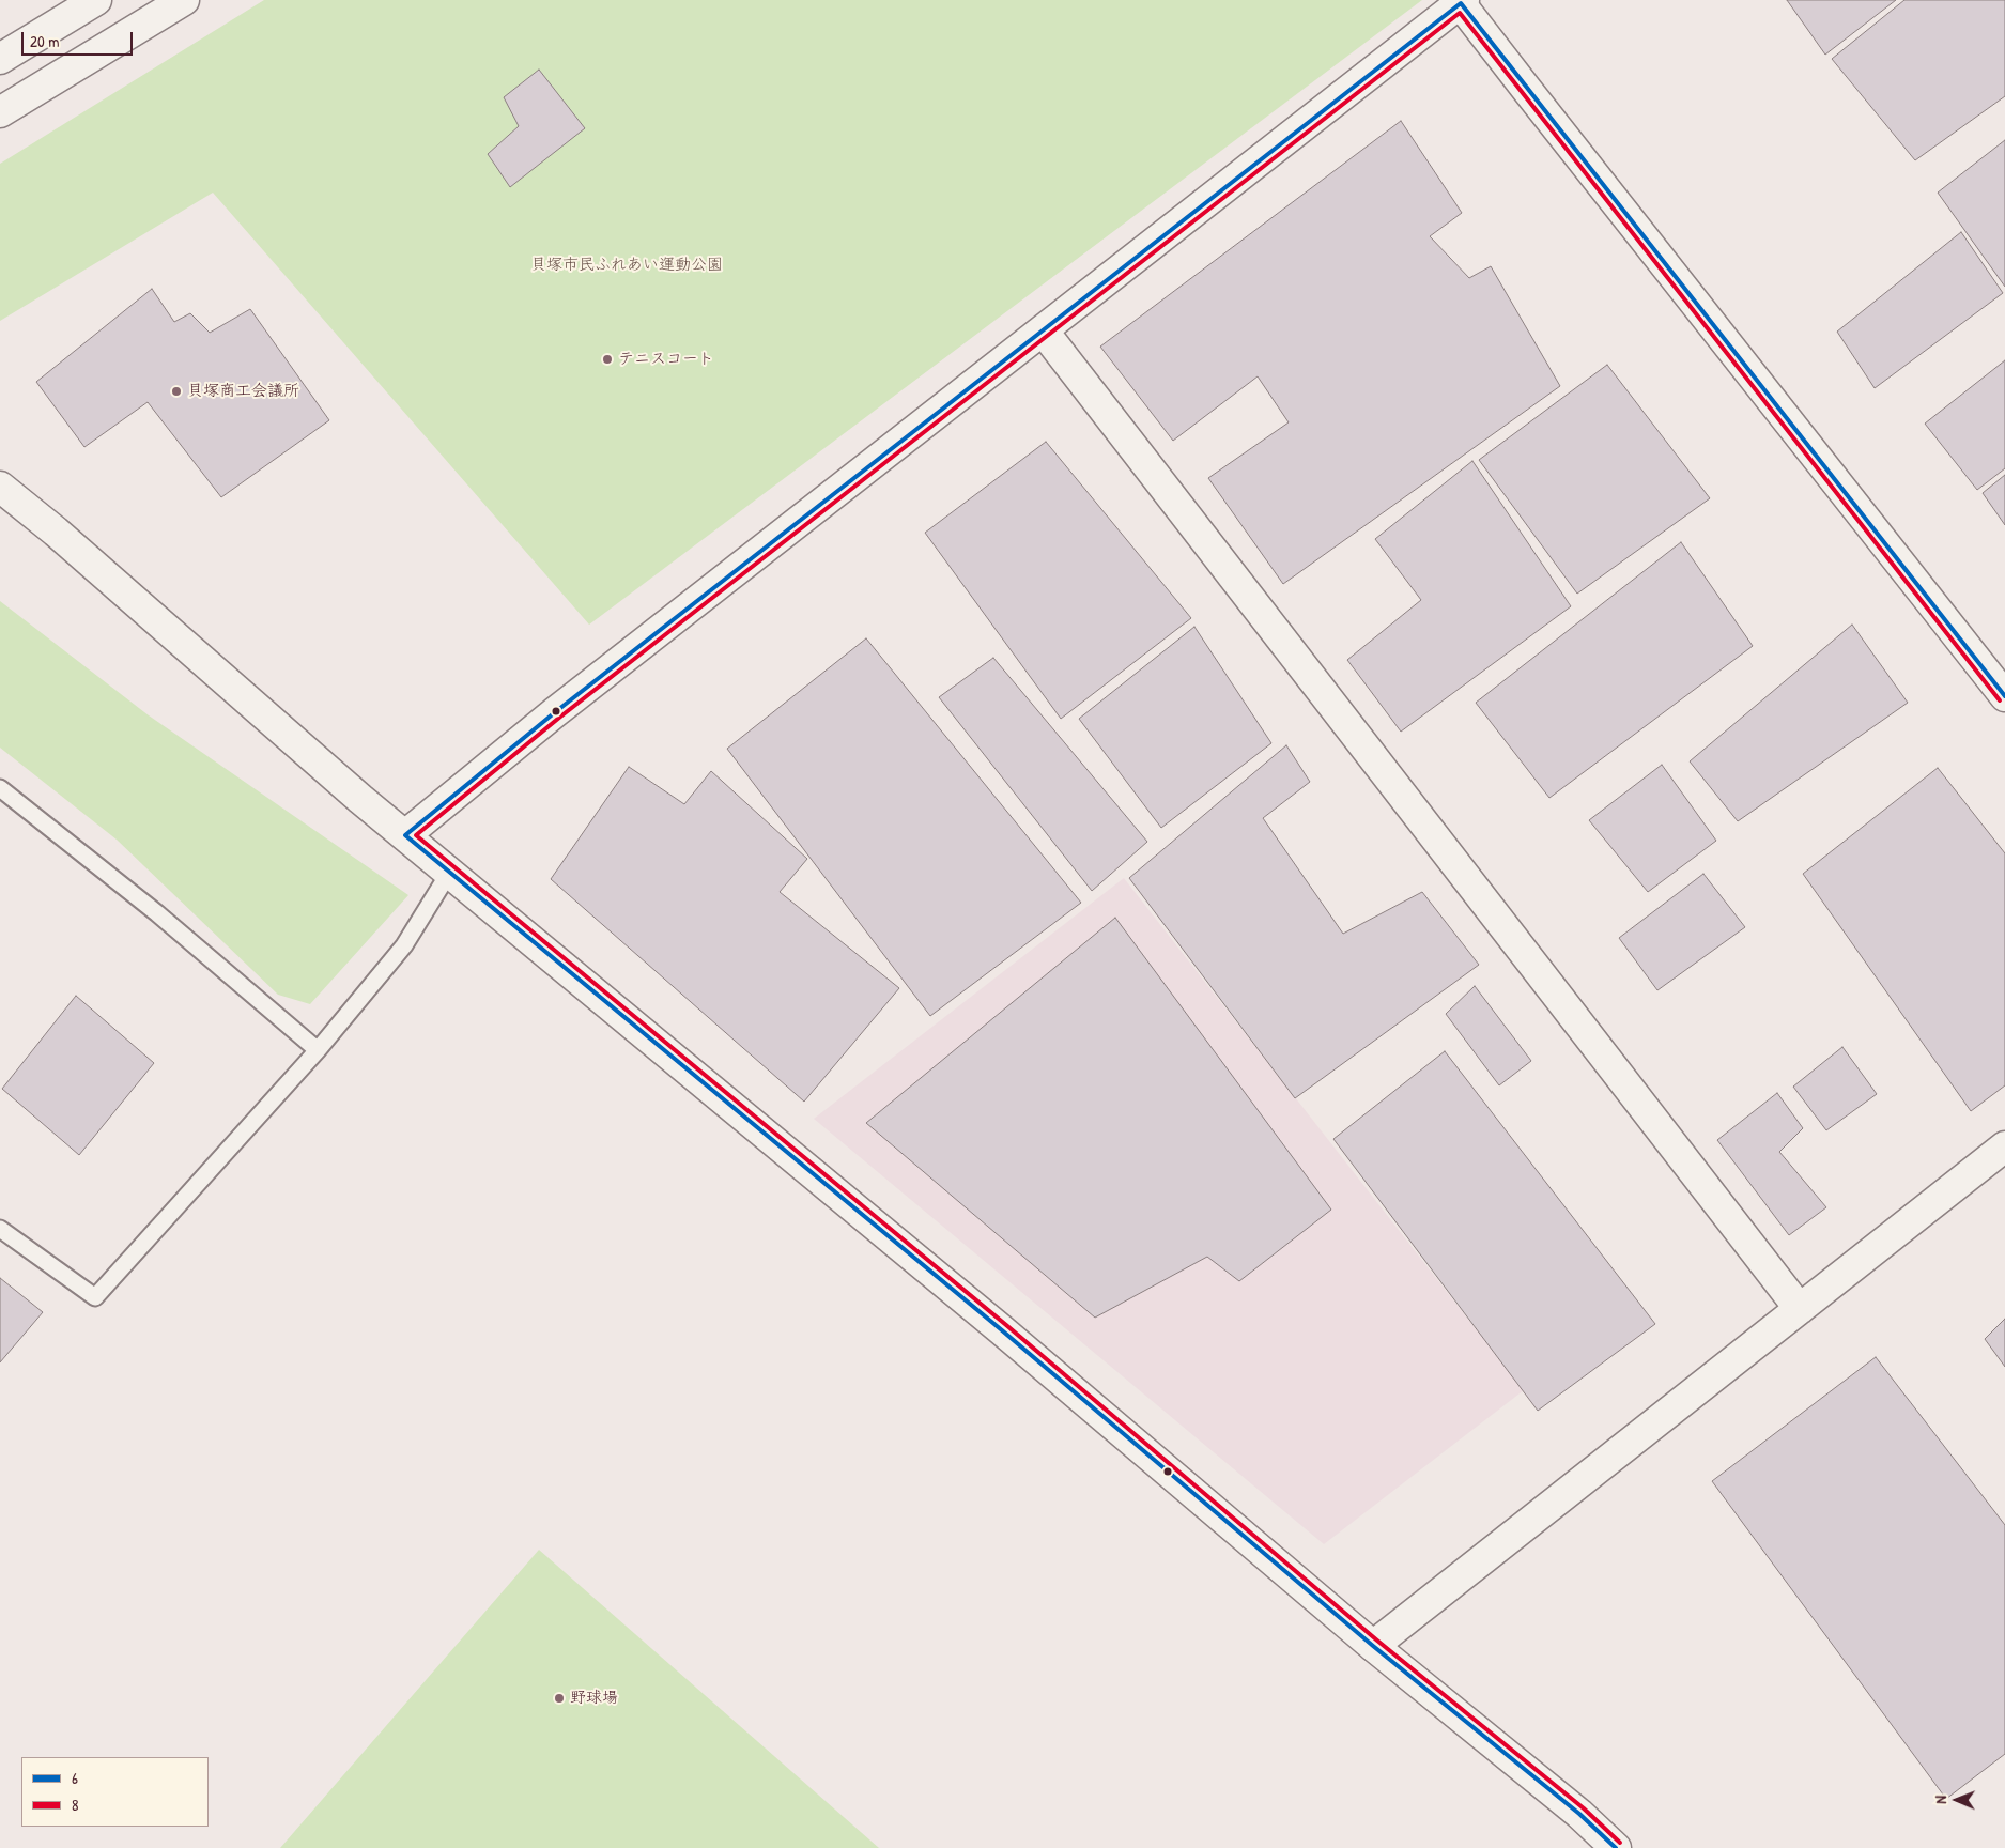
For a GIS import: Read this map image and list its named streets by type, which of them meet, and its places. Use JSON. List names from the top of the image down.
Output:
{
  "parks": ["貝塚市民ふれあい運動公園"],
  "places": ["テニスコート", "貝塚商工会議所", "野球場"],
  "lines": ["transit line 6", "transit line 8"],
  "legend": ["6", "8"],
  "scale_bar": "20 m",
  "north": "left"
}
